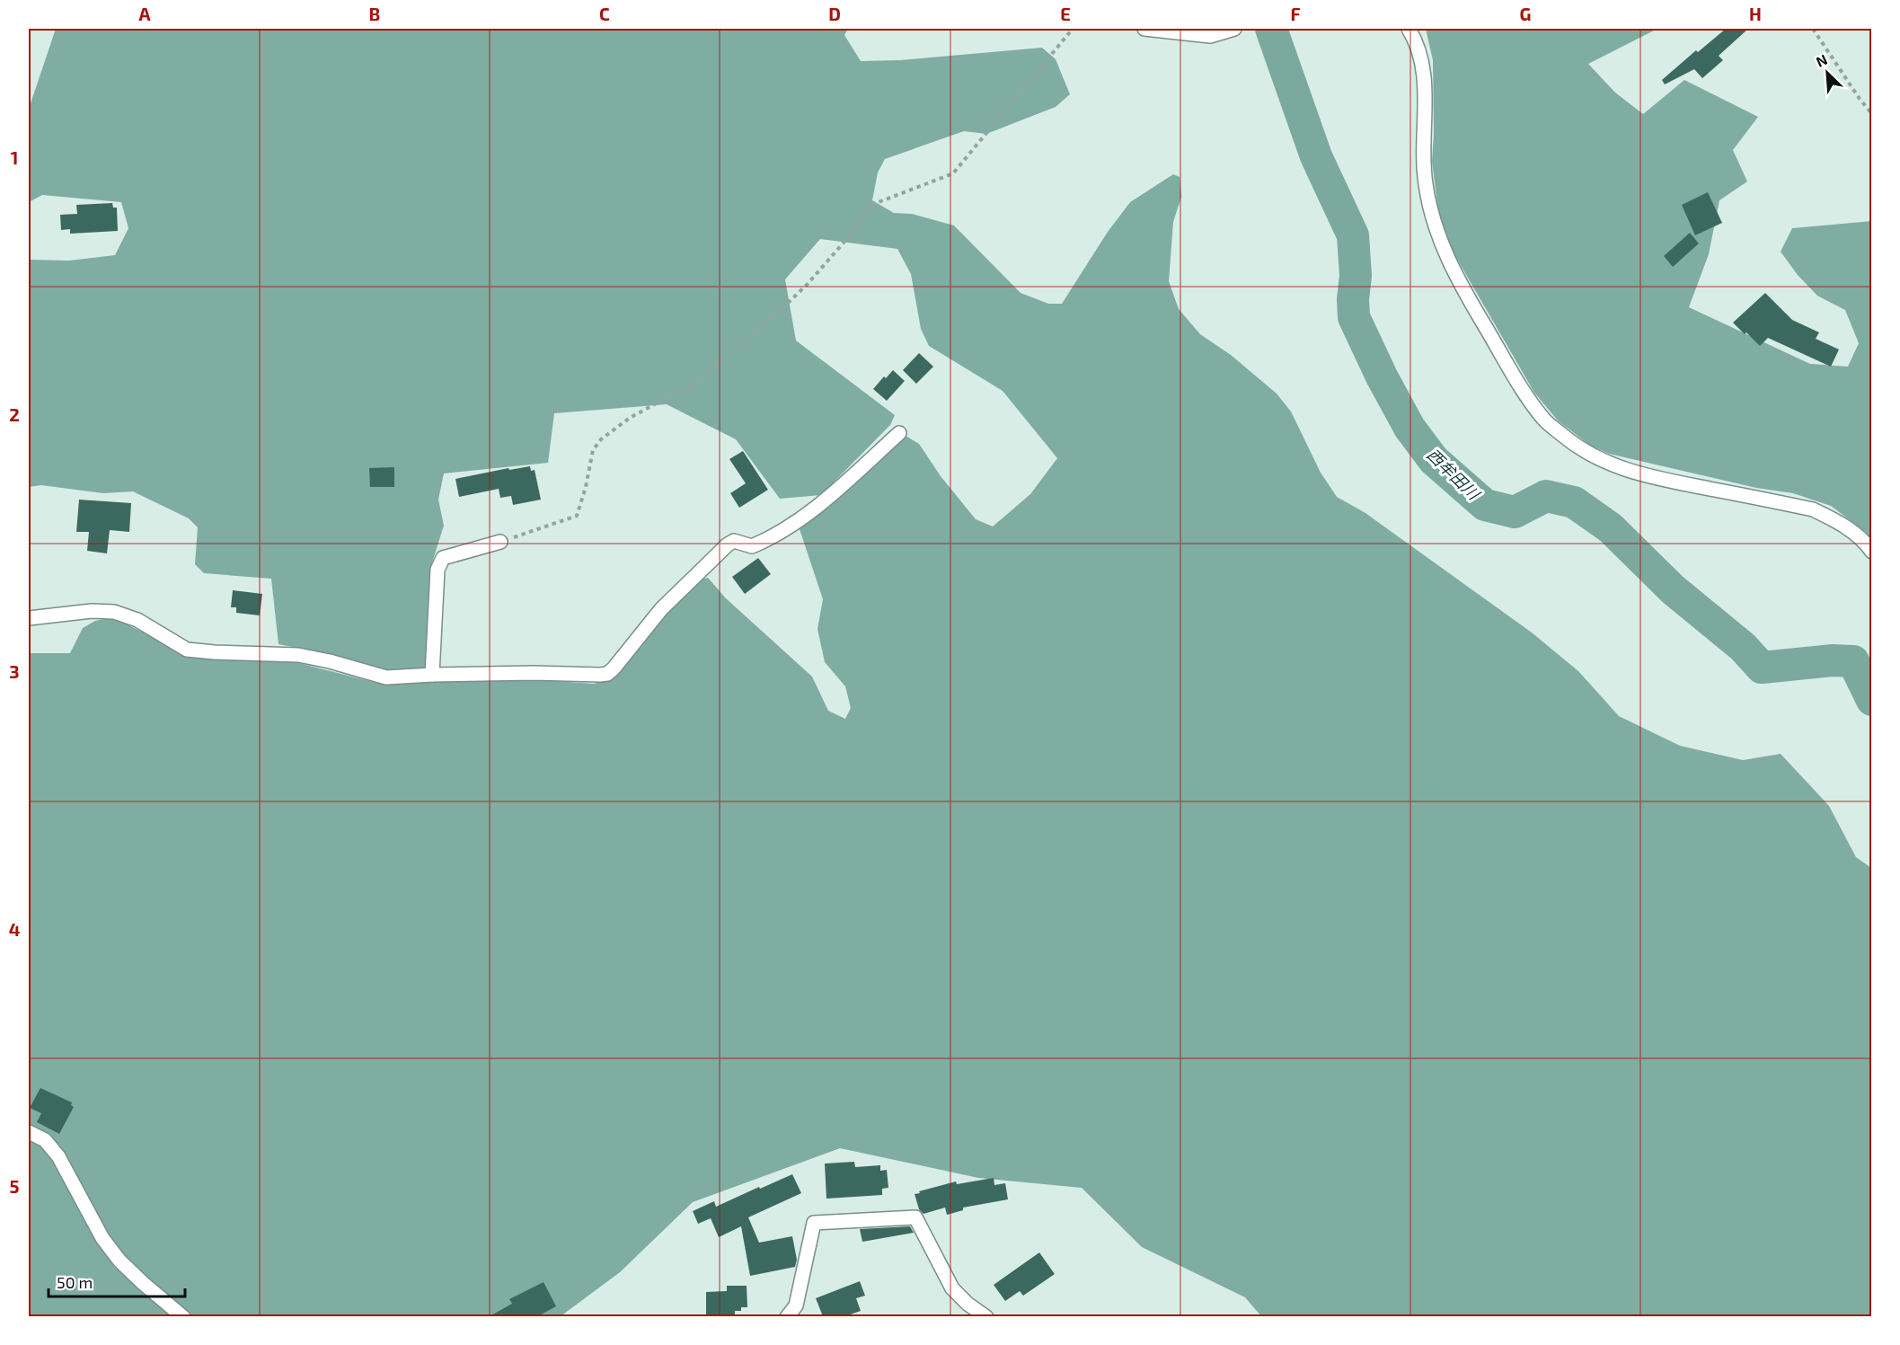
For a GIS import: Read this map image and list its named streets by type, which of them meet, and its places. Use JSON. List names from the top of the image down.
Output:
{
  "water": ["西牟田川"],
  "scale_bar": "50 m",
  "north": "top left",
  "grid": {
    "columns": [
      "A",
      "B",
      "C",
      "D",
      "E",
      "F",
      "G",
      "H"
    ],
    "rows": [
      "1",
      "2",
      "3",
      "4",
      "5"
    ]
  }
}
